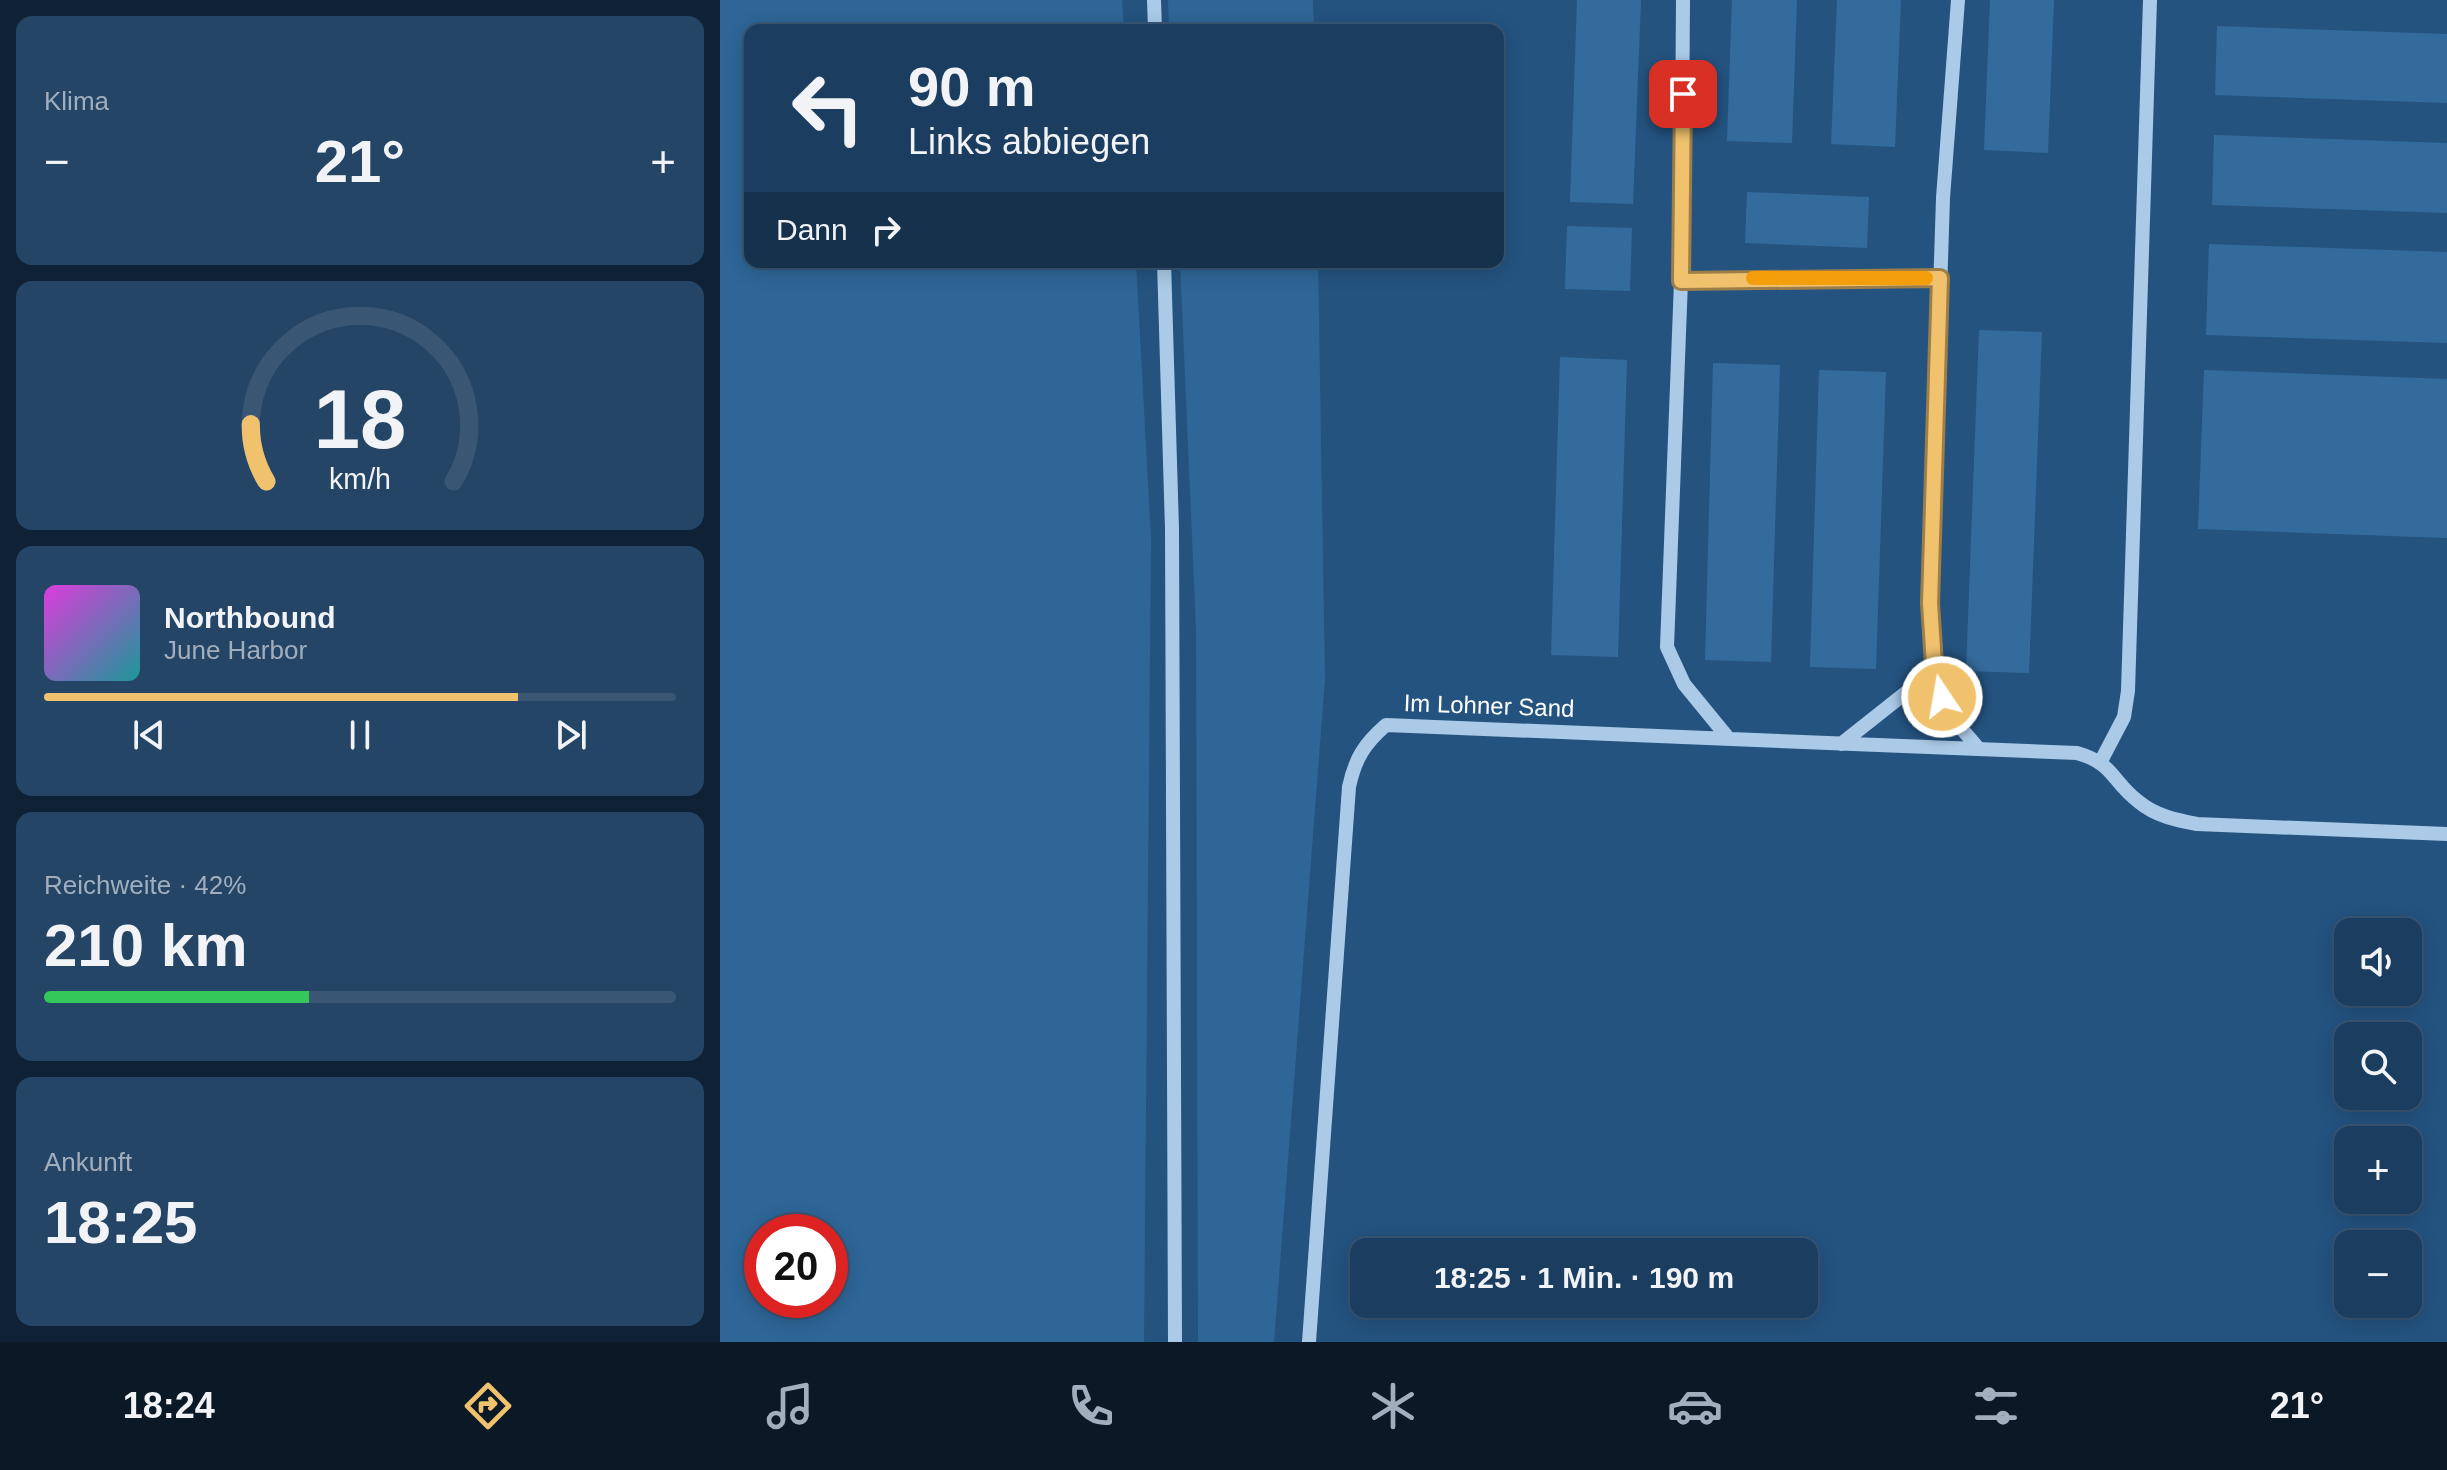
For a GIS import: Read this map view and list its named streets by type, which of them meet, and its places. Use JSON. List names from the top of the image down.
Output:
{
  "streets": {
    "street": ["Im Lohner Sand"]
  },
  "page": {
    "tile": [
      "Klima",
      ["Reichweite · 42%", "210 km"],
      ["Ankunft", "18:25"]
    ],
    "turn": ["90 m", "Links abbiegen"],
    "heat": ["−", "21°", "+"],
    "then": "Dann",
    "song": ["Northbound", "June Harbor"],
    "map_buttons": ["+", "−"],
    "limit": "20",
    "trip": "18:25 · 1 Min. · 190 m",
    "tabs": ["18:24", "21°"],
    "gauge": ["18", "km/h"]
  }
}
